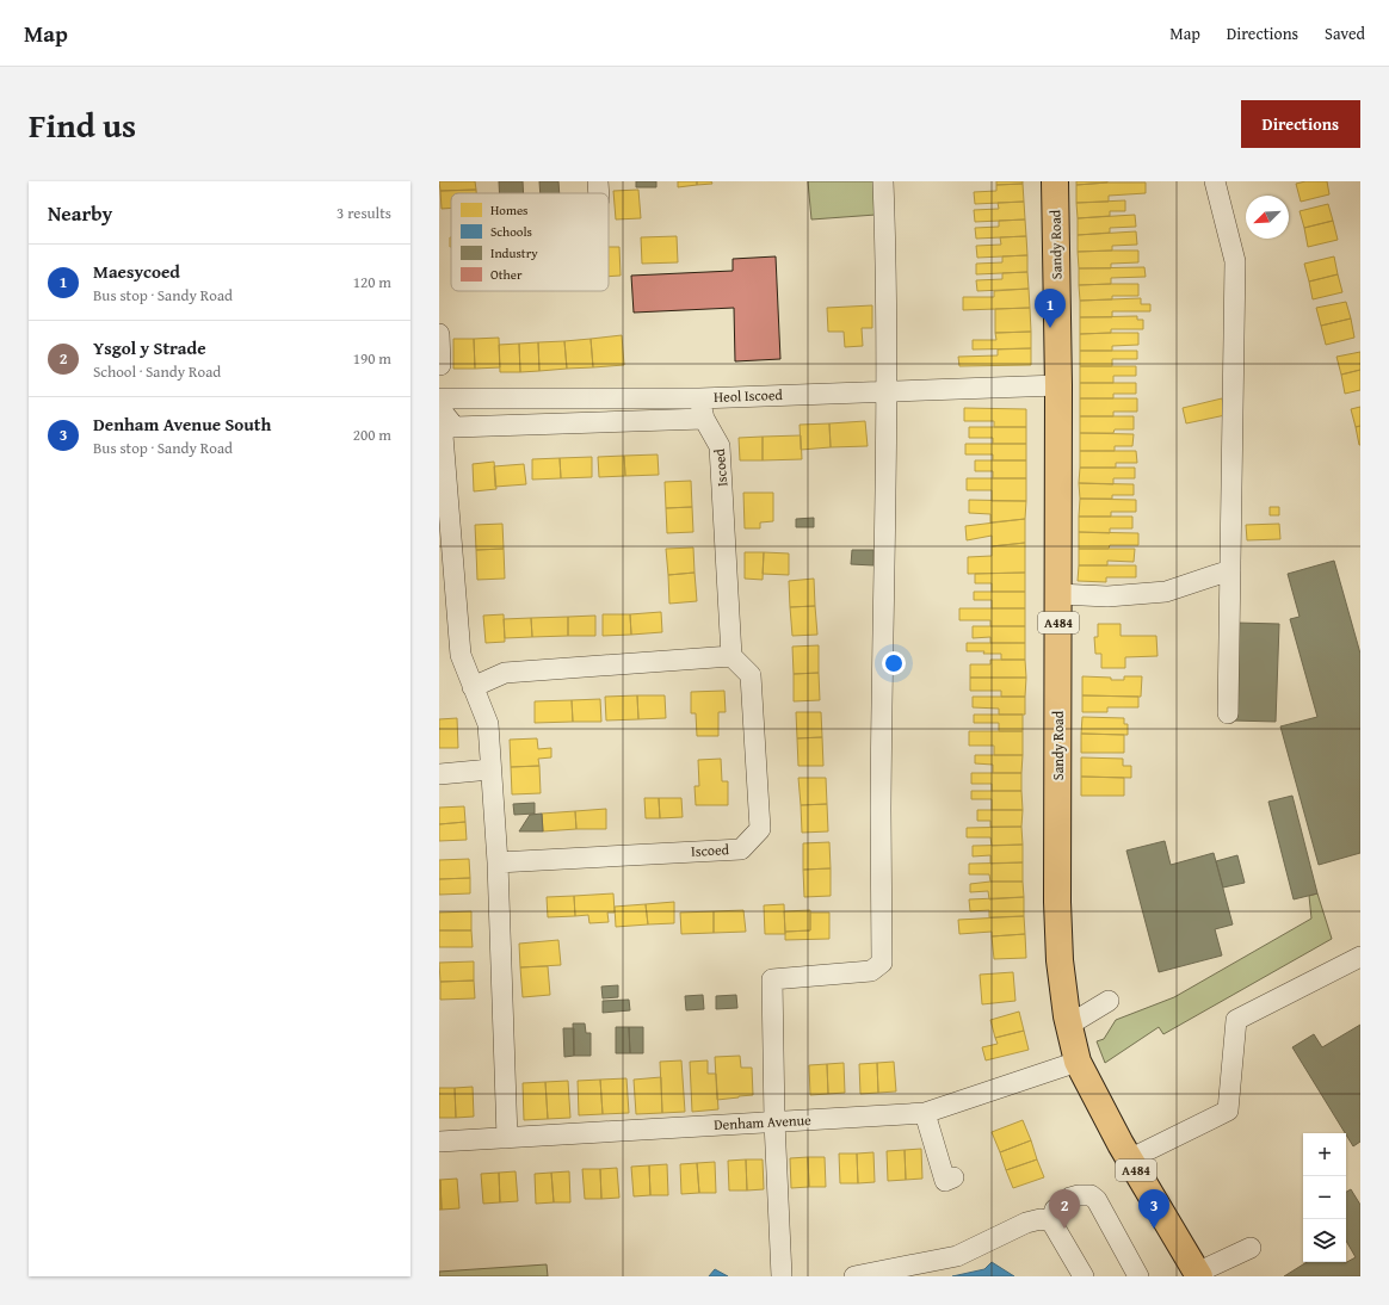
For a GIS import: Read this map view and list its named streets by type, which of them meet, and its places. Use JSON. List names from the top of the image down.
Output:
{
  "streets": {
    "main road": ["Sandy Road", "A484"],
    "street": ["Heol Iscoed", "Iscoed", "Denham Avenue"]
  },
  "crossings": [
    ["Sandy Road", "Heol Iscoed"],
    ["Sandy Road", "Denham Avenue"],
    ["Heol Iscoed", "Iscoed"]
  ],
  "legend": [
    "Homes",
    "Schools",
    "Industry",
    "Other"
  ],
  "north": "bottom left",
  "page": {
    "header": "Map",
    "nav": ["Map", "Directions", "Saved"],
    "title": "Find us",
    "buttons": "Directions",
    "heading": ["Nearby", "3 results"],
    "list": [
      {
        "mark": "1",
        "name": "Maesycoed",
        "note": "Bus stop · Sandy Road",
        "value": "120 m"
      },
      {
        "mark": "2",
        "name": "Ysgol y Strade",
        "note": "School · Sandy Road",
        "value": "190 m"
      },
      {
        "mark": "3",
        "name": "Denham Avenue South",
        "note": "Bus stop · Sandy Road",
        "value": "200 m"
      }
    ],
    "pins": ["1", "2", "3"],
    "map_buttons": ["+", "−"]
  }
}
